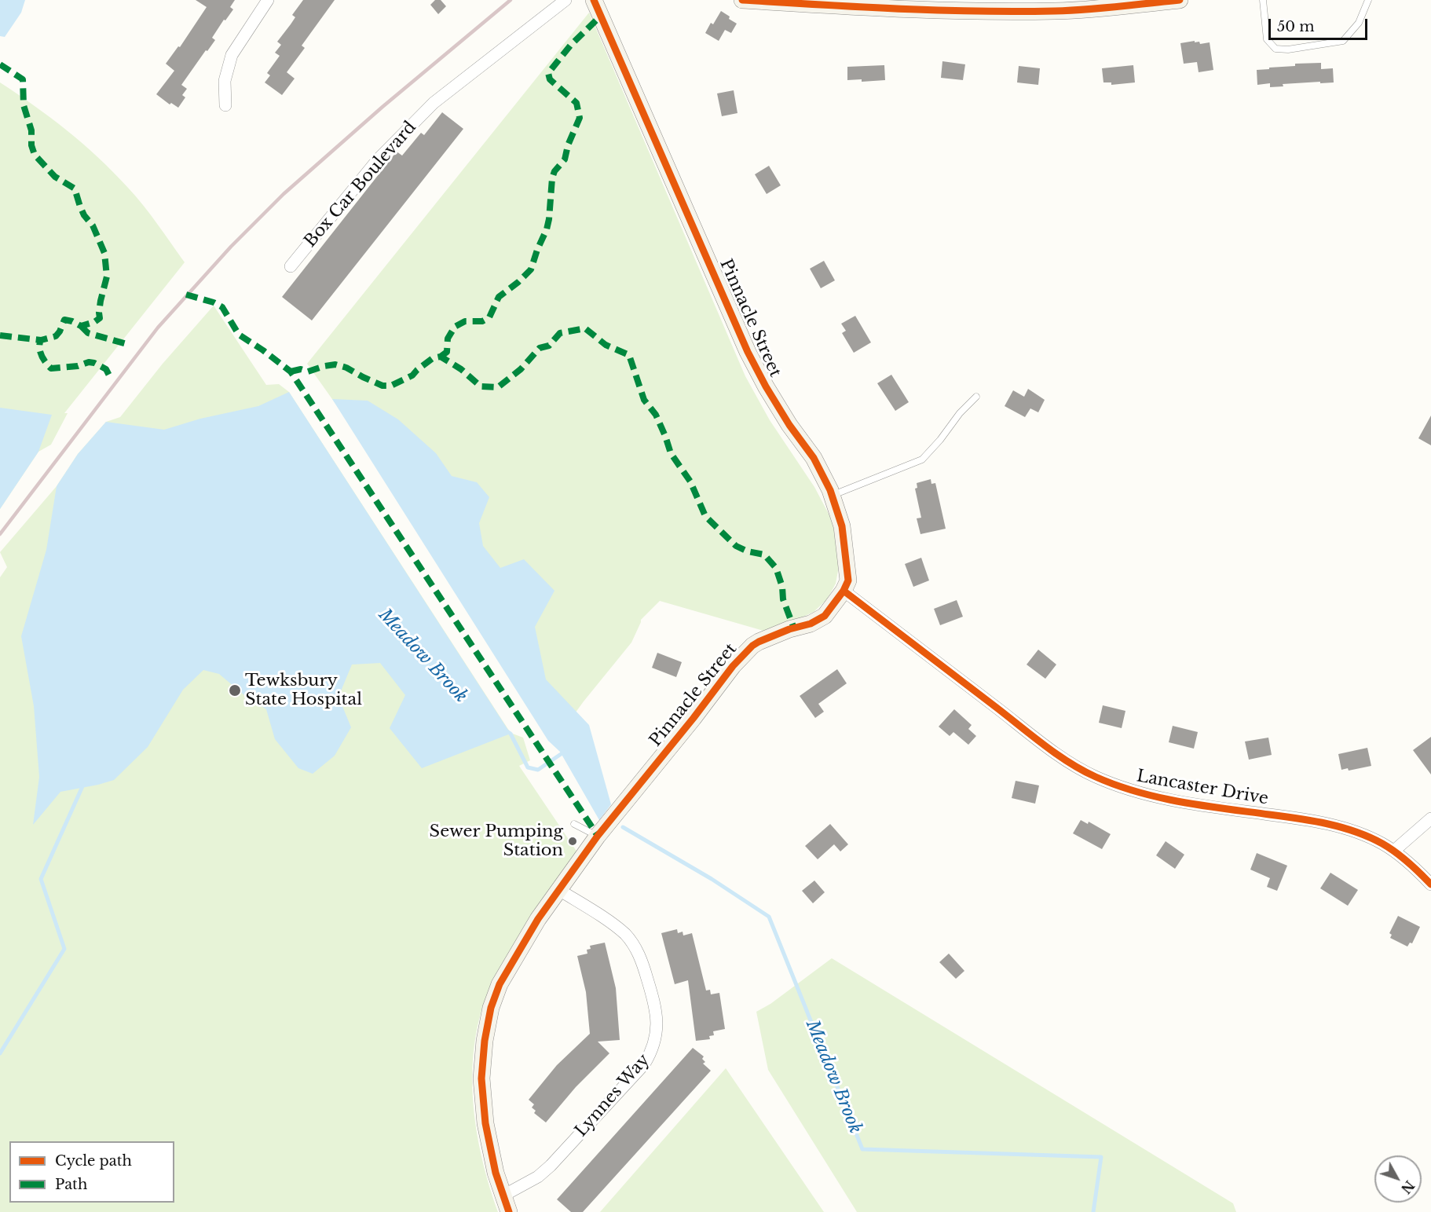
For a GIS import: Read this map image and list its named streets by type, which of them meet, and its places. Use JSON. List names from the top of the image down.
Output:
{
  "streets": {
    "street": [
      "Box Car Boulevard",
      "Pinnacle Street",
      "Lancaster Drive",
      "Lynnes Way"
    ]
  },
  "crossings": [
    ["Pinnacle Street", "Lancaster Drive"],
    ["Pinnacle Street", "Lynnes Way"]
  ],
  "water": ["Meadow Brook"],
  "places": ["Tewksbury State Hospital", "Sewer Pumping Station"],
  "legend": ["Cycle path", "Path"],
  "scale_bar": "50 m",
  "north": "bottom right"
}
